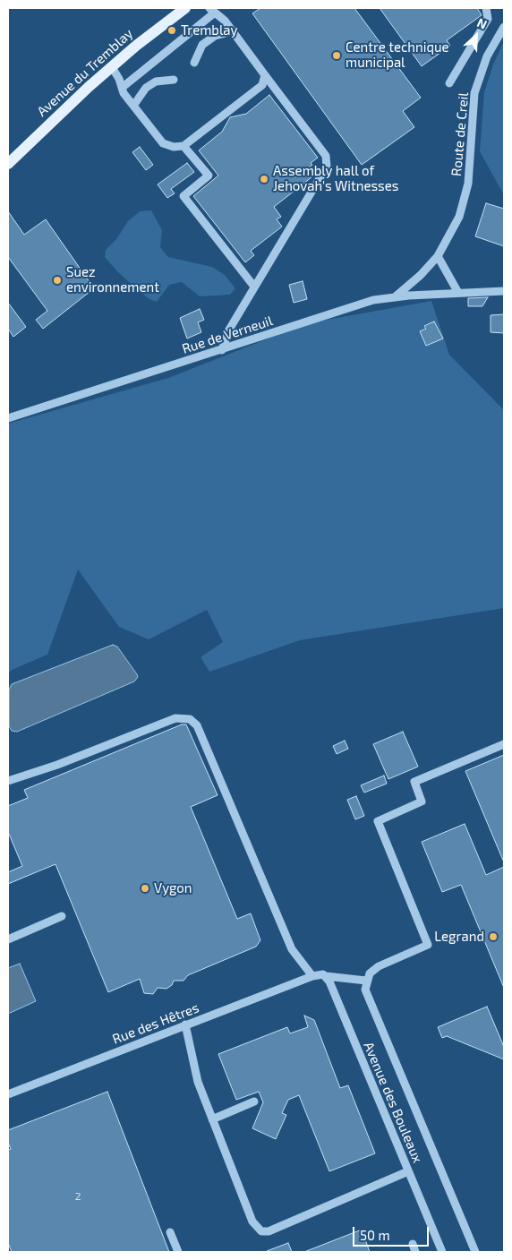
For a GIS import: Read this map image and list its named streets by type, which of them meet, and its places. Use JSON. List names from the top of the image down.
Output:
{
  "streets": {
    "main road": ["Avenue du Tremblay"],
    "street": [
      "Route de Creil",
      "Rue de Verneuil",
      "Rue des Hêtres",
      "Avenue des Bouleaux"
    ]
  },
  "crossings": [
    ["Route de Creil", "Rue de Verneuil"]
  ],
  "places": [
    "Tremblay",
    "Centre technique municipal",
    "Assembly hall of Jehovah's Witnesses",
    "Suez environnement",
    "Vygon",
    "Legrand"
  ],
  "house_numbers": ["2"],
  "scale_bar": "50 m",
  "north": "top right"
}
